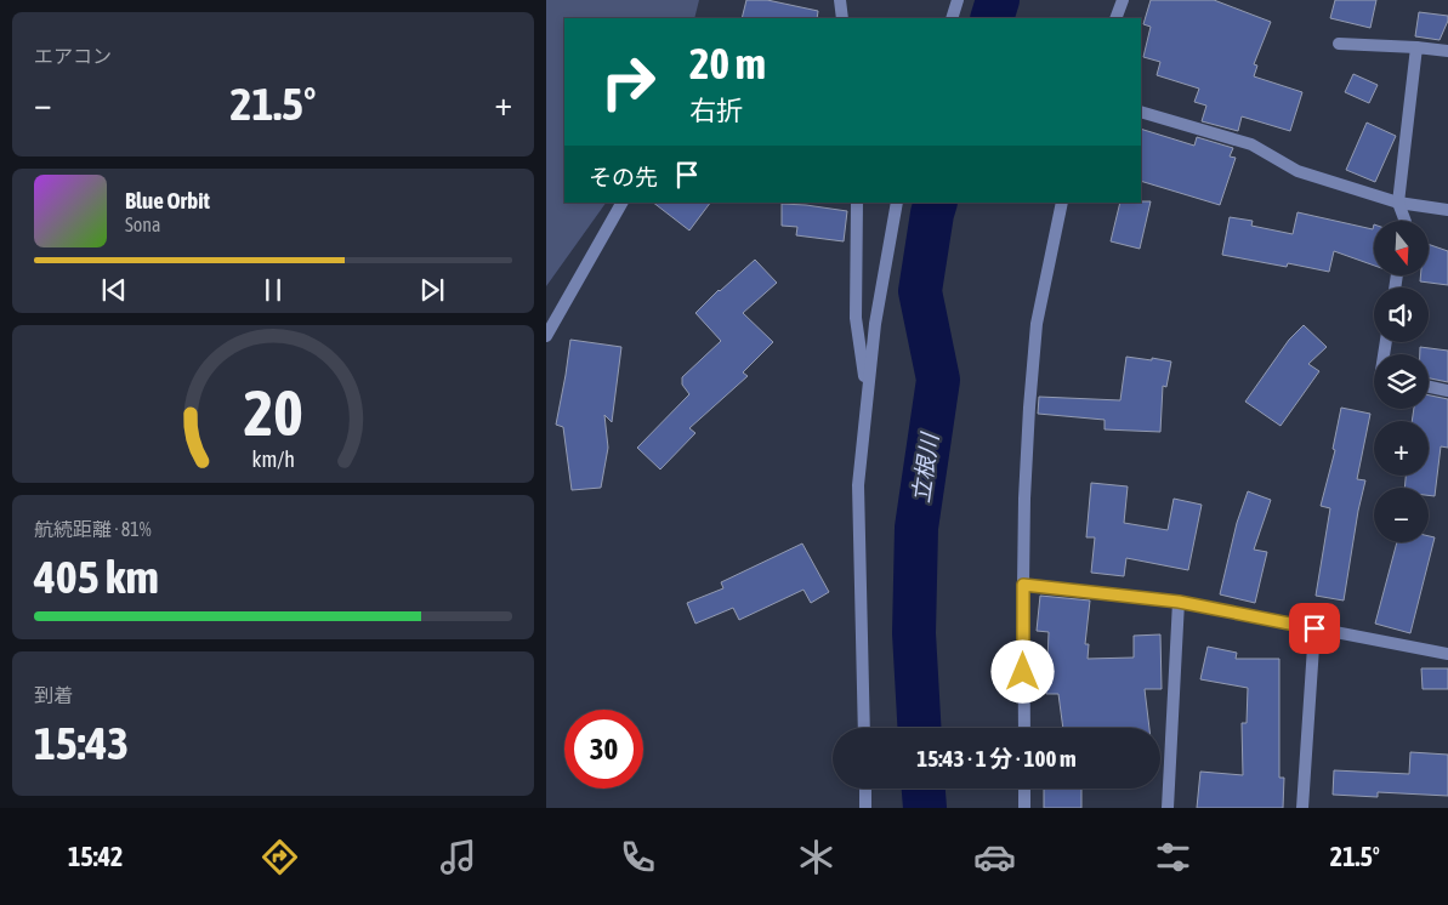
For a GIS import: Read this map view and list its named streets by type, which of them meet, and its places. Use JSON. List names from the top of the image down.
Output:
{
  "water": ["立根川"],
  "north": "bottom",
  "page": {
    "tile": [
      "エアコン",
      ["航続距離 · 81%", "405 km"],
      ["到着", "15:43"]
    ],
    "turn": ["20 m", "右折"],
    "heat": ["−", "21.5°", "+"],
    "then": "その先",
    "song": ["Blue Orbit", "Sona"],
    "map_buttons": ["+", "−"],
    "limit": "30",
    "trip": "15:43 · 1 分 · 100 m",
    "tabs": ["15:42", "21.5°"],
    "gauge": ["20", "km/h"]
  }
}
